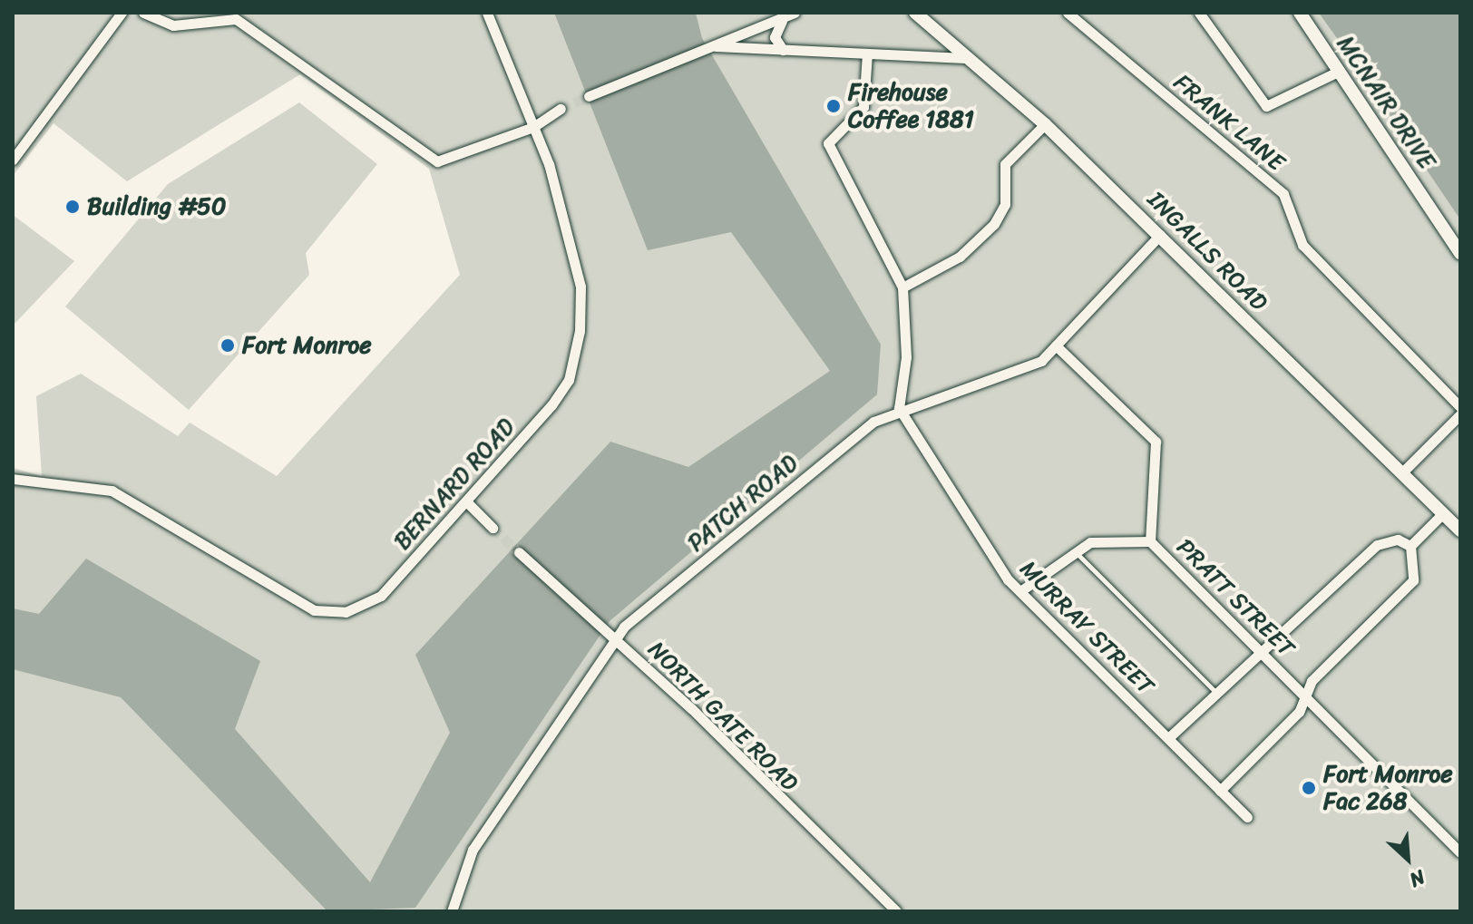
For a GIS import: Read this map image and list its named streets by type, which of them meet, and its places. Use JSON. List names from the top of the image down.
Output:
{
  "streets": {
    "street": [
      "MCNAIR DRIVE",
      "FRANK LANE",
      "INGALLS ROAD",
      "BERNARD ROAD",
      "PATCH ROAD",
      "PRATT STREET",
      "MURRAY STREET",
      "NORTH GATE ROAD"
    ]
  },
  "crossings": [
    ["INGALLS ROAD", "PATCH ROAD"],
    ["PATCH ROAD", "PRATT STREET"],
    ["PATCH ROAD", "MURRAY STREET"],
    ["PATCH ROAD", "NORTH GATE ROAD"]
  ],
  "places": [
    "Firehouse Coffee 1881",
    "Building #50",
    "Fort Monroe",
    "Fort Monroe Fac 268"
  ],
  "north": "bottom right"
}
